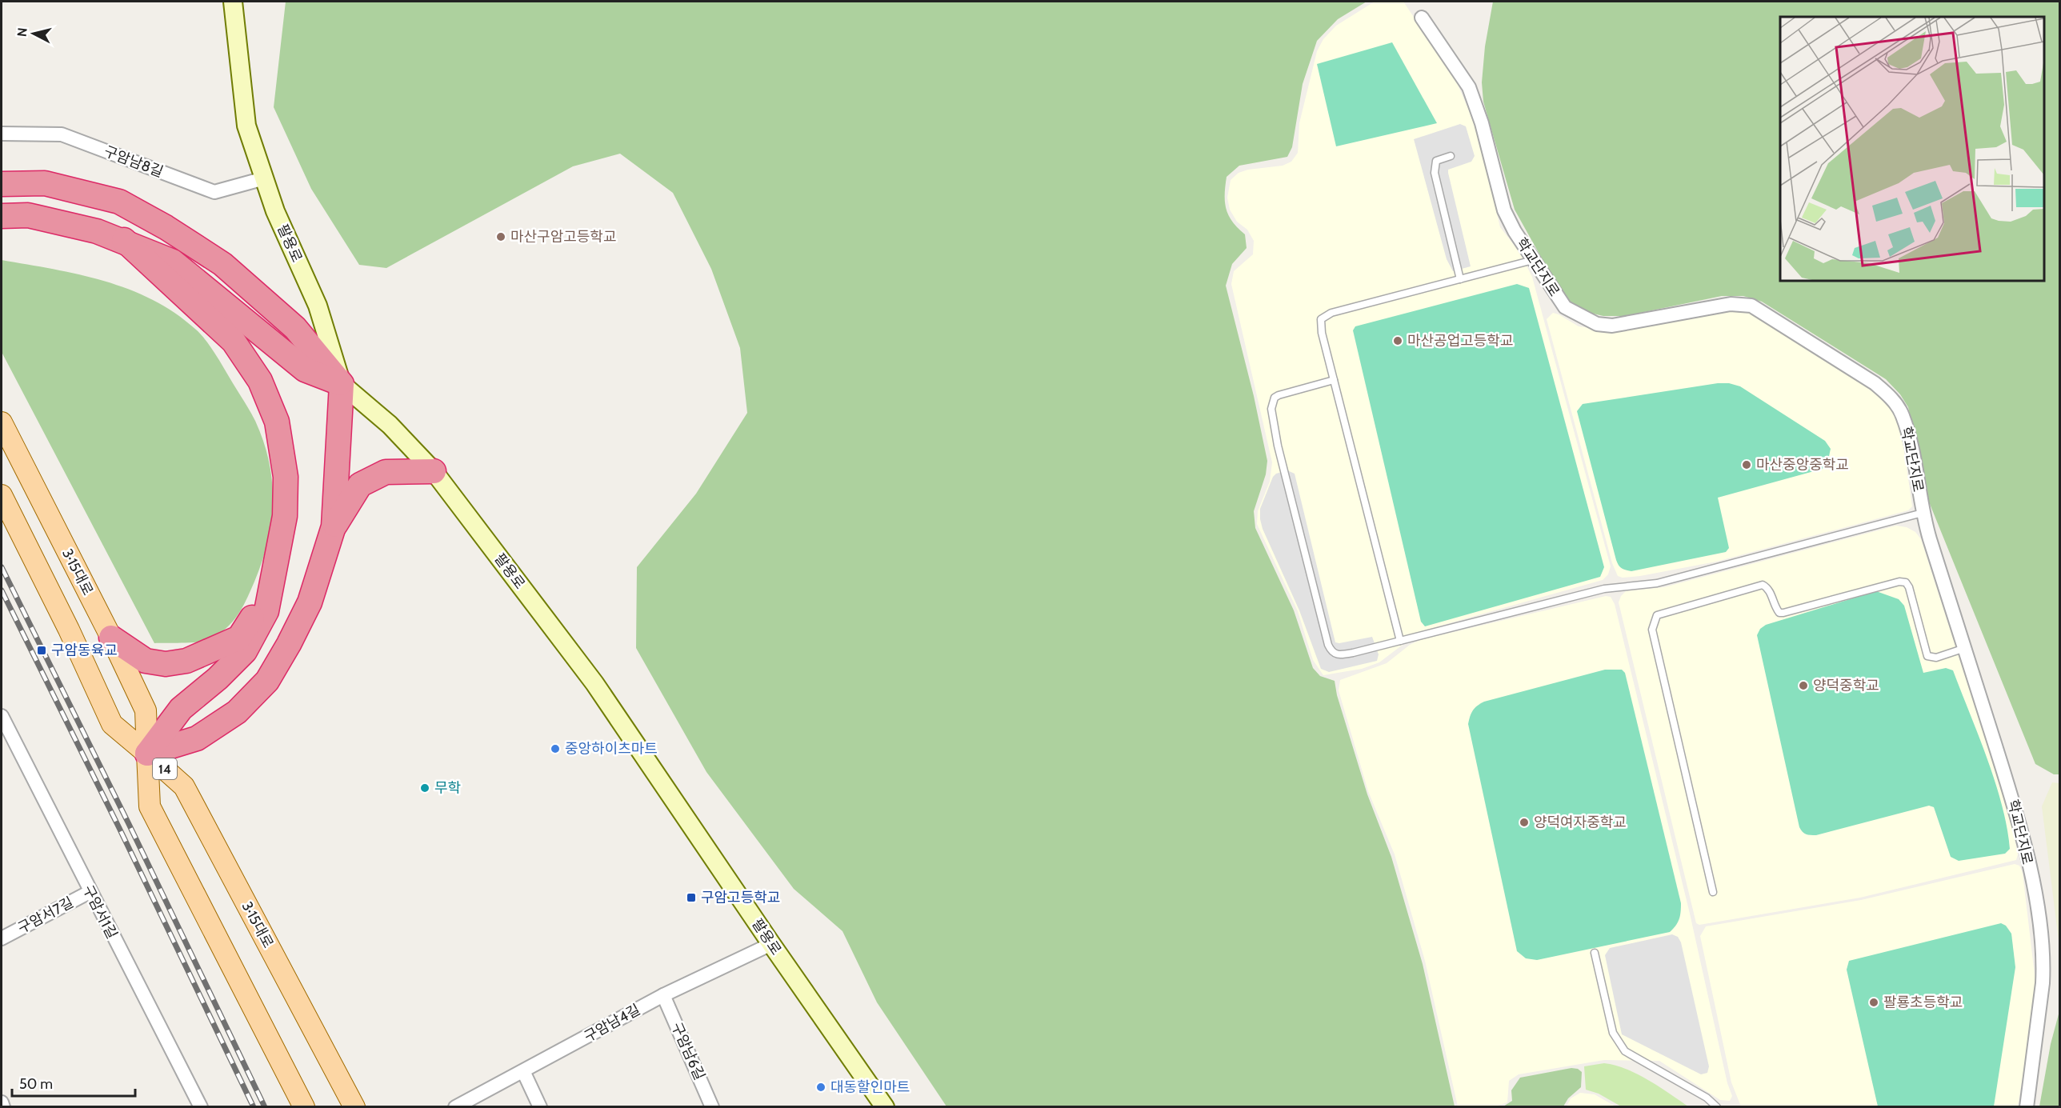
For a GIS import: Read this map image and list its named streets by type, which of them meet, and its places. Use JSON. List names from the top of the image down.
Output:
{
  "streets": {
    "main road": ["팔용로", "3·15대로", "14"],
    "street": [
      "구암남8길",
      "학교단지로",
      "구암서1길",
      "구암서7길",
      "구암남4길",
      "구암남6길"
    ]
  },
  "crossings": [
    ["구암남8길", "팔용로"],
    ["팔용로", "구암남4길"],
    ["구암서1길", "구암서7길"],
    ["구암남4길", "구암남6길"]
  ],
  "places": {
    "other": [
      "마산구암고등학교",
      "마산공업고등학교",
      "마산중앙중학교",
      "양덕중학교",
      "중앙하이츠마트",
      "무학",
      "양덕여자중학교",
      "팔룡초등학교",
      "대동할인마트"
    ],
    "transit": ["구암동육교", "구암고등학교"]
  },
  "scale_bar": "50 m",
  "north": "left"
}
